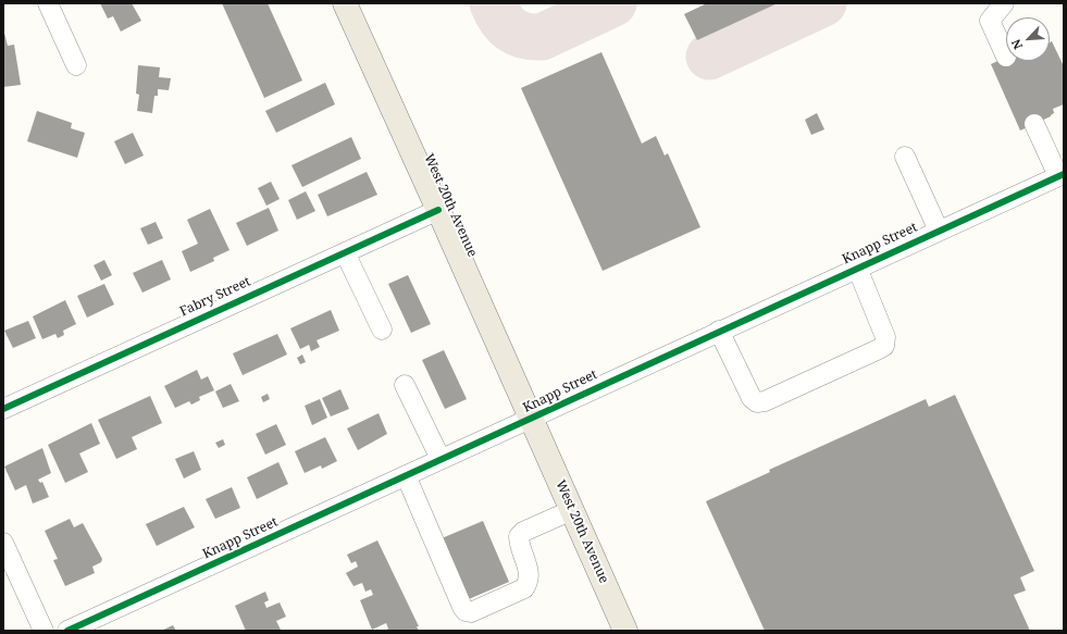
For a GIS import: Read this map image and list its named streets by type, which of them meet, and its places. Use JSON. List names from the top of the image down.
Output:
{
  "streets": {
    "main road": ["West 20th Avenue"],
    "street": ["Knapp Street", "Fabry Street"]
  },
  "crossings": [
    ["West 20th Avenue", "Knapp Street"],
    ["West 20th Avenue", "Fabry Street"]
  ],
  "north": "bottom left"
}
